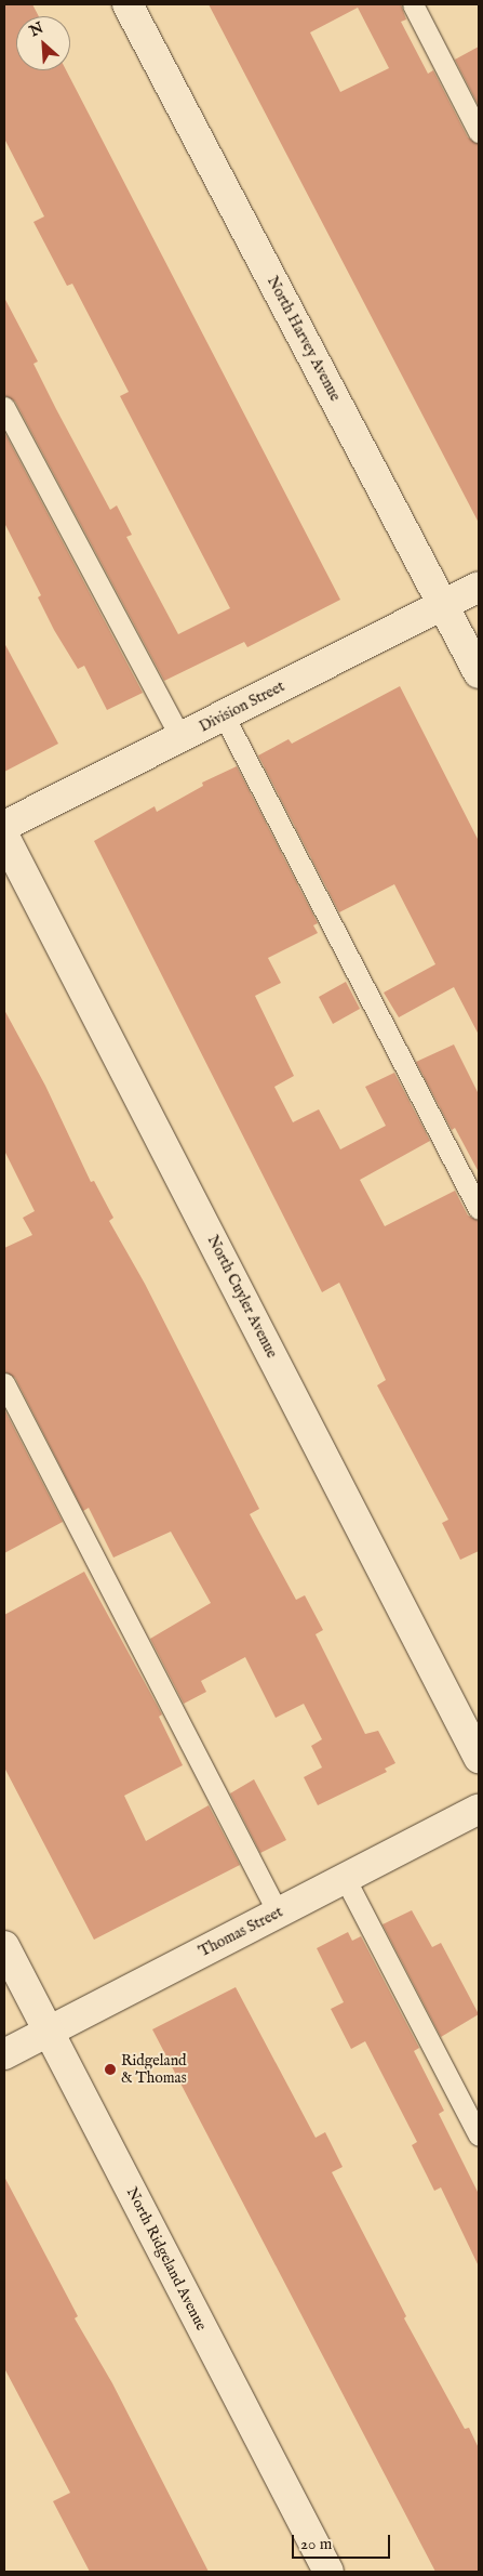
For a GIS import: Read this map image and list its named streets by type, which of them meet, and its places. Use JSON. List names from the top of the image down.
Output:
{
  "streets": {
    "street": [
      "North Harvey Avenue",
      "Division Street",
      "North Cuyler Avenue",
      "Thomas Street",
      "North Ridgeland Avenue"
    ]
  },
  "crossings": [
    ["North Harvey Avenue", "Division Street"],
    ["Thomas Street", "North Ridgeland Avenue"]
  ],
  "places": ["Ridgeland & Thomas"],
  "scale_bar": "20 m",
  "north": "top left"
}
